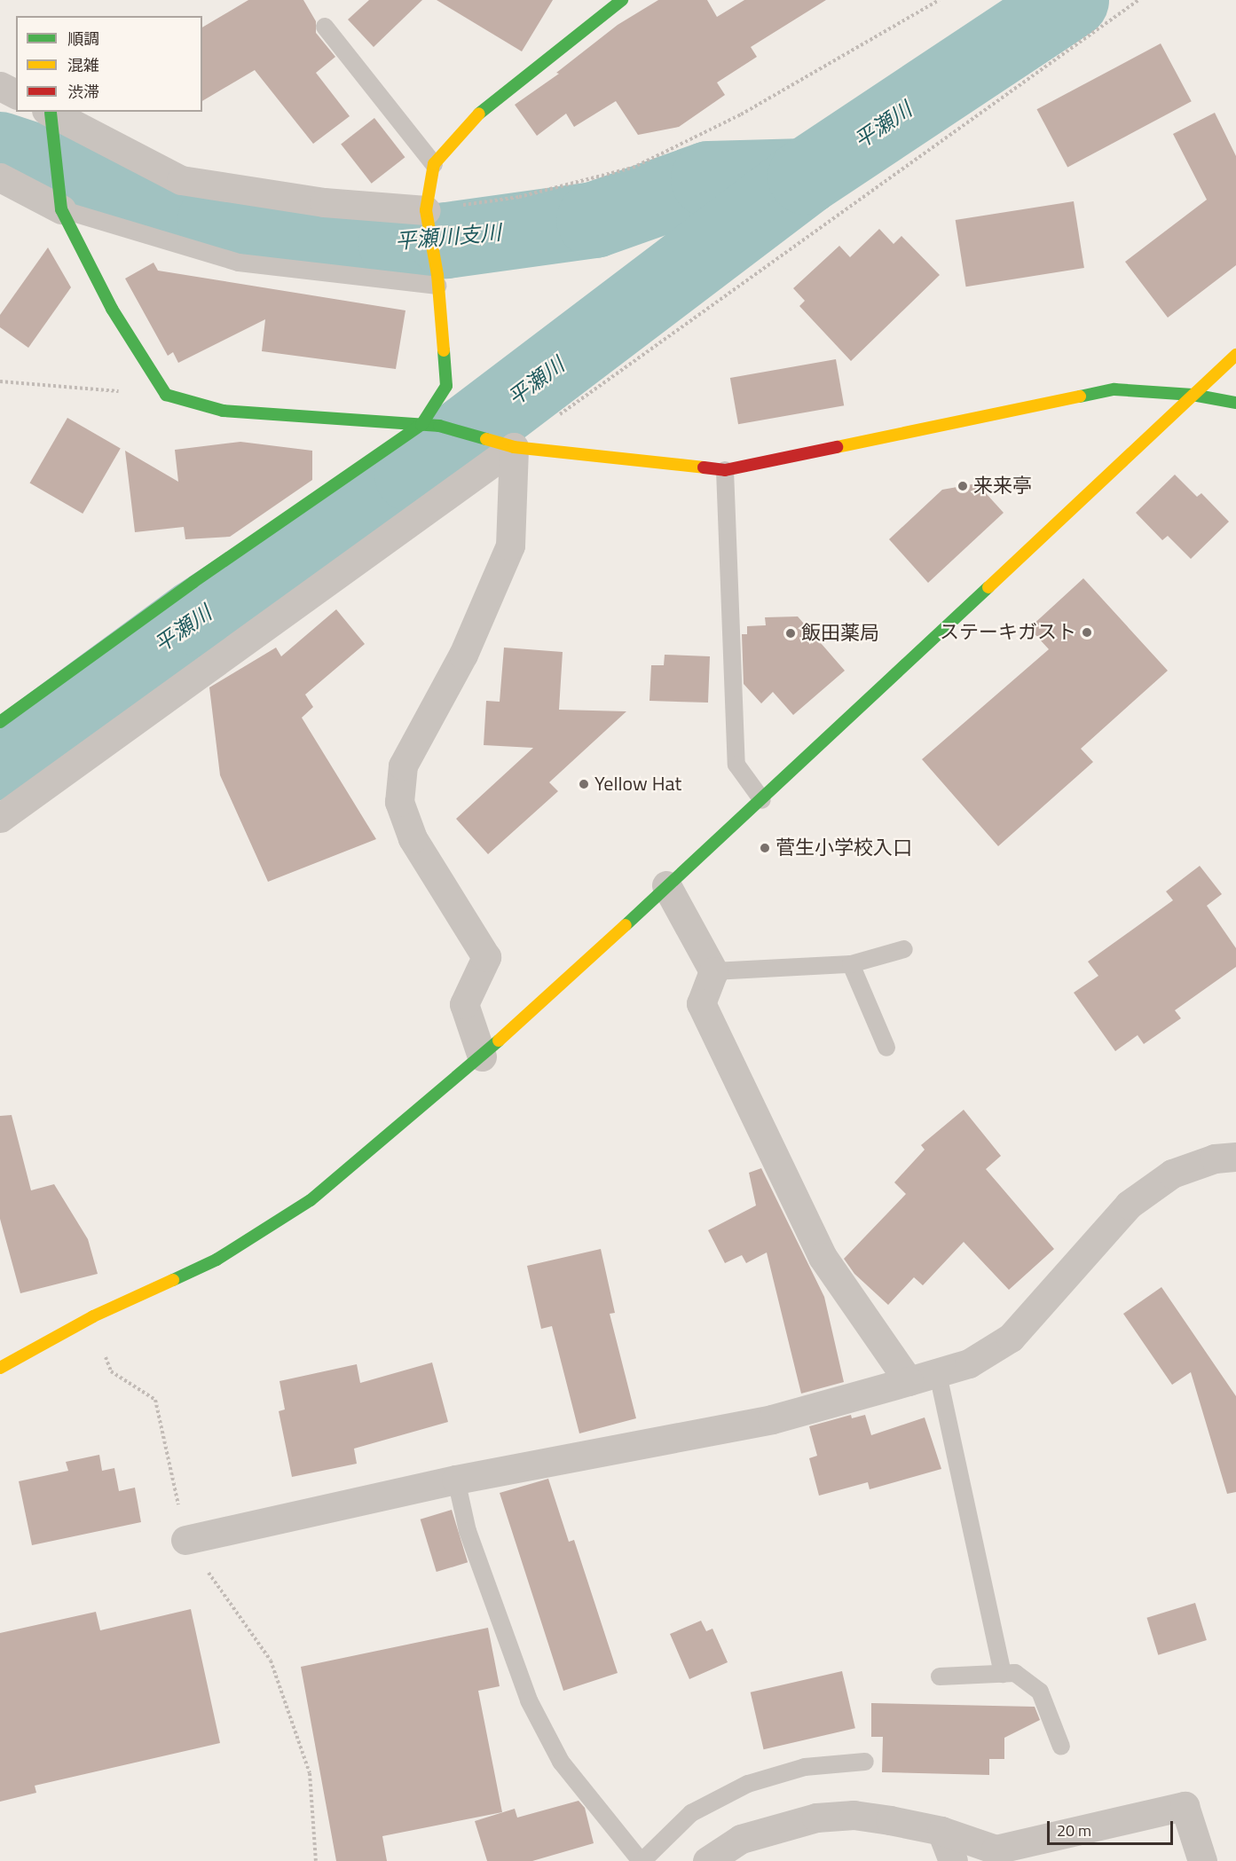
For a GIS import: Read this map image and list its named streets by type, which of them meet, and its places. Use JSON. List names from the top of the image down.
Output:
{
  "water": ["平瀬川", "平瀬川支川"],
  "places": [
    "来来亭",
    "ステーキガスト",
    "飯田薬局",
    "Yellow Hat",
    "菅生小学校入口"
  ],
  "legend": ["順調", "混雑", "渋滞"],
  "scale_bar": "20 m"
}
